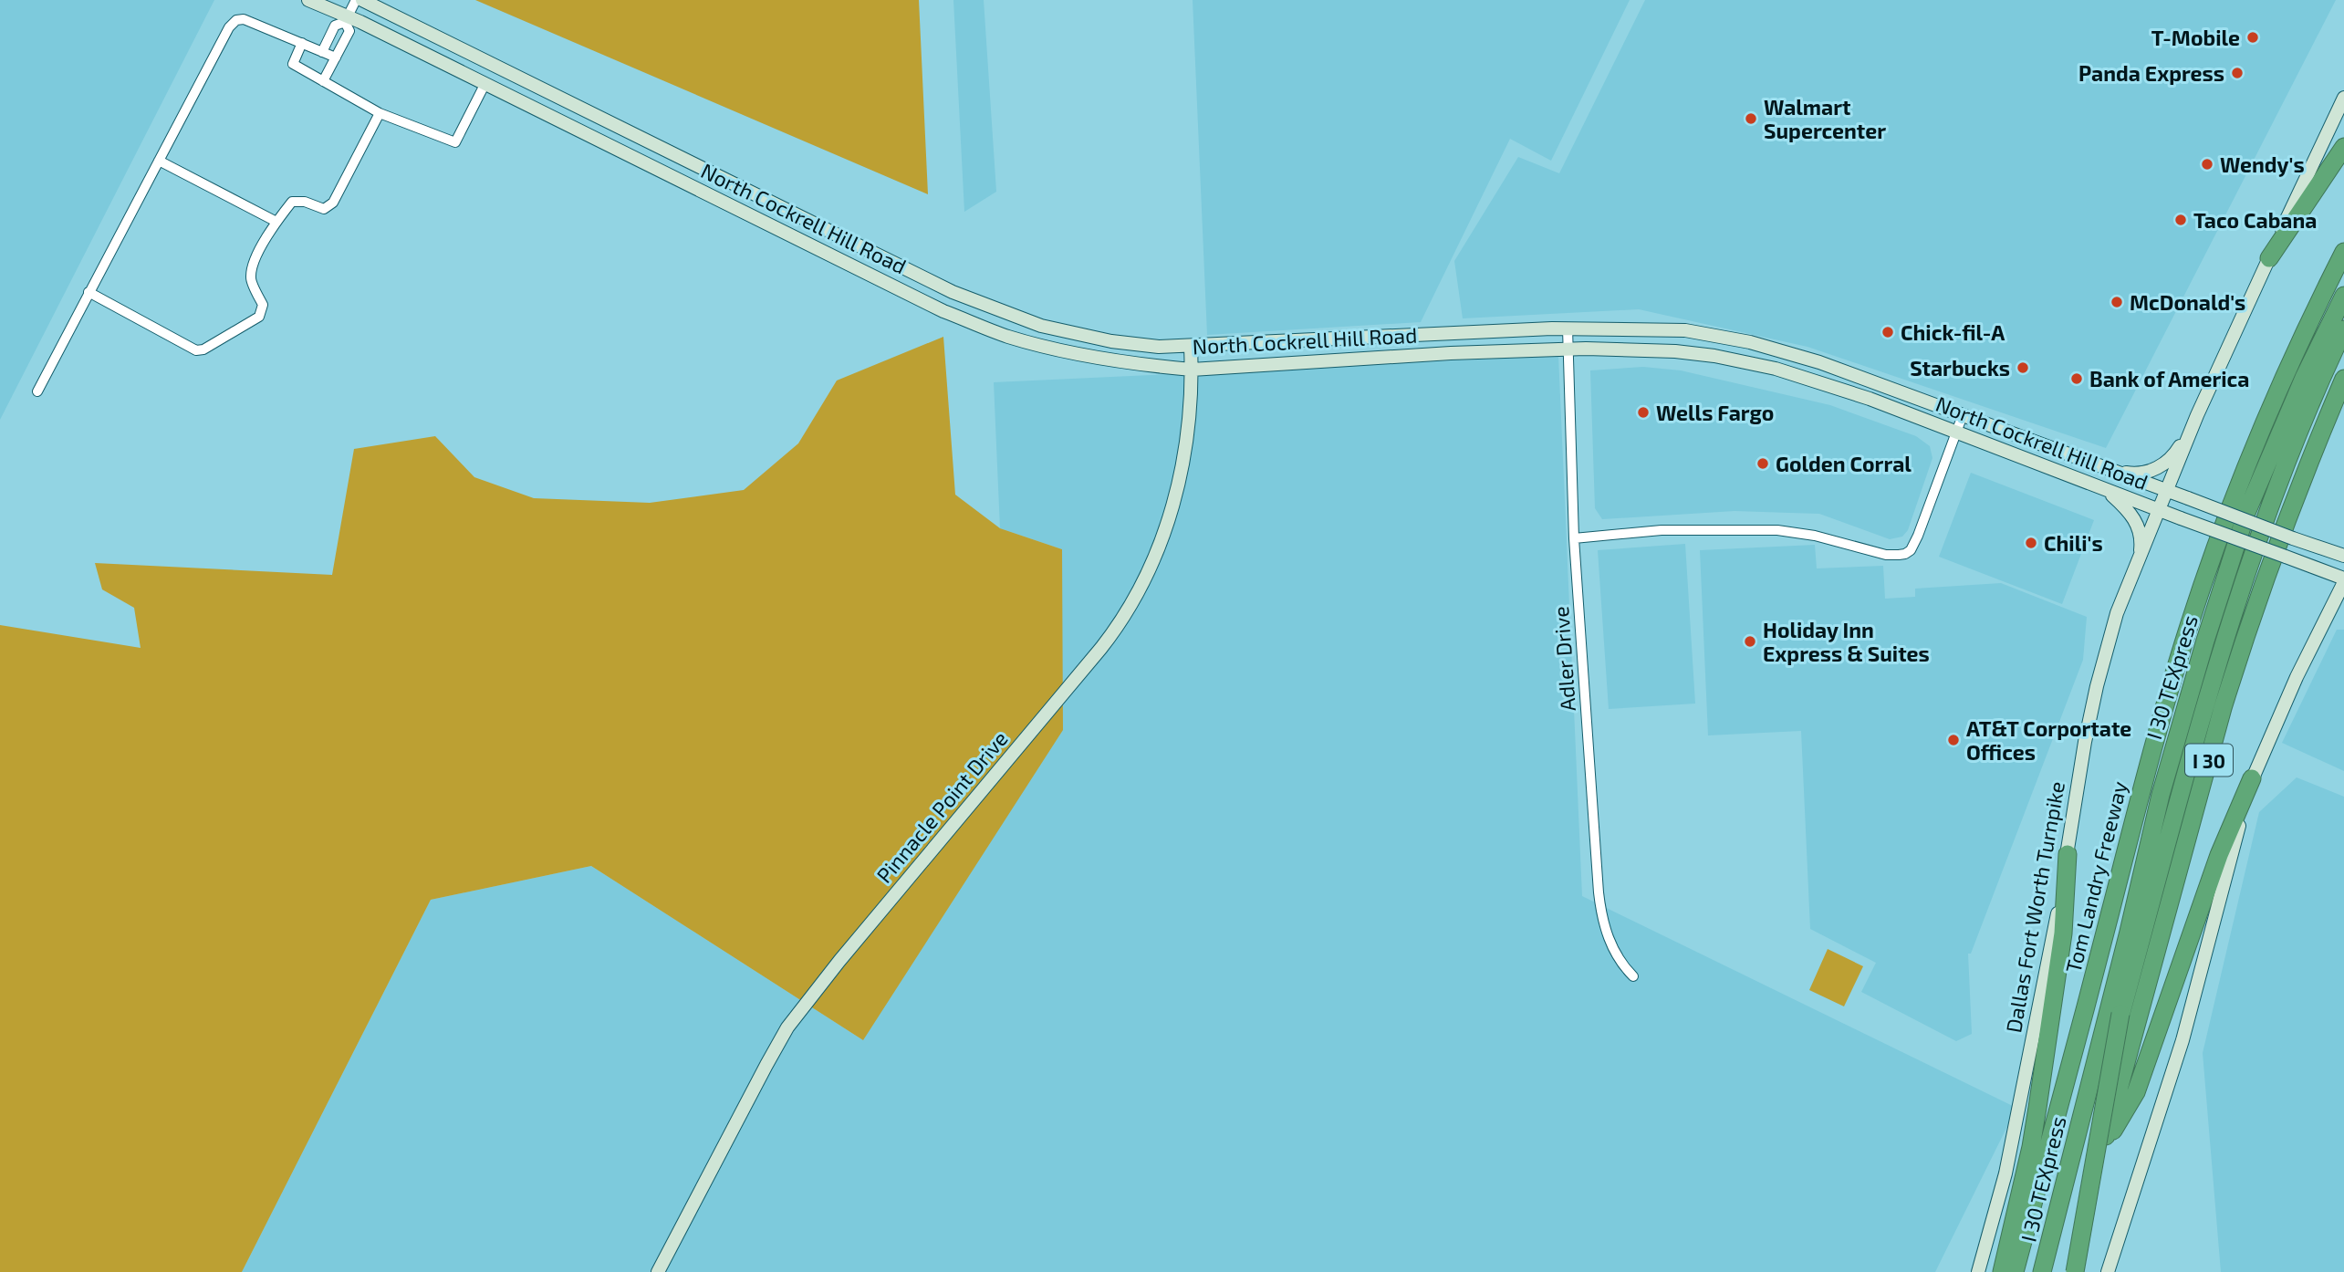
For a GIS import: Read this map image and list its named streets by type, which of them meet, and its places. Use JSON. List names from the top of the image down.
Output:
{
  "streets": {
    "highway": ["I 30 TEXpress", "I 30", "Tom Landry Freeway"],
    "main road": ["North Cockrell Hill Road", "Pinnacle Point Drive", "Dallas Fort Worth Turnpike"],
    "street": ["Adler Drive"]
  },
  "crossings": [
    ["North Cockrell Hill Road", "Adler Drive"],
    ["North Cockrell Hill Road", "Pinnacle Point Drive"],
    ["North Cockrell Hill Road", "Dallas Fort Worth Turnpike"]
  ],
  "places": [
    "T-Mobile",
    "Panda Express",
    "Walmart Supercenter",
    "Wendy's",
    "Taco Cabana",
    "McDonald's",
    "Chick-fil-A",
    "Starbucks",
    "Bank of America",
    "Wells Fargo",
    "Golden Corral",
    "Chili's",
    "Holiday Inn Express & Suites",
    "AT&T Corportate Offices"
  ]
}
